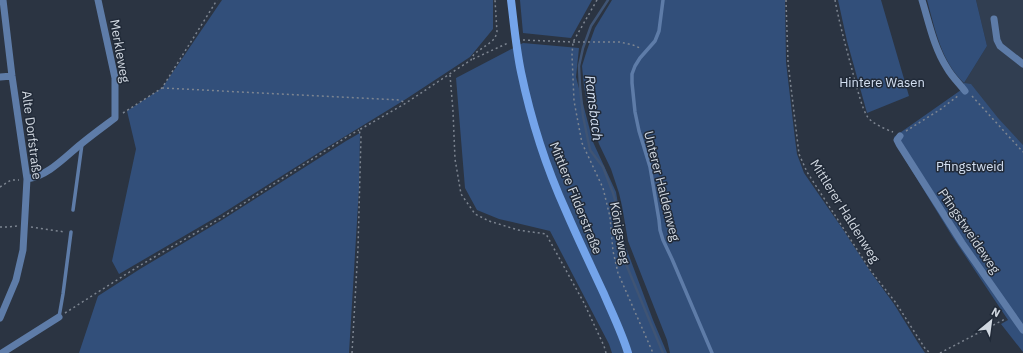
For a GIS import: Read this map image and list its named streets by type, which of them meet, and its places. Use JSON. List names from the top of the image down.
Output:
{
  "streets": {
    "main road": ["Mittlere Filderstraße"],
    "street": ["Merkleweg", "Alte Dorfstraße", "Pfingstweideweg"],
    "lane": ["Unterer Haldenweg"],
    "path": ["Mittlerer Haldenweg", "Königsweg"]
  },
  "water": ["Ramsbach"],
  "parks": ["Hintere Wasen", "Pfingstweid"],
  "north": "top right"
}
